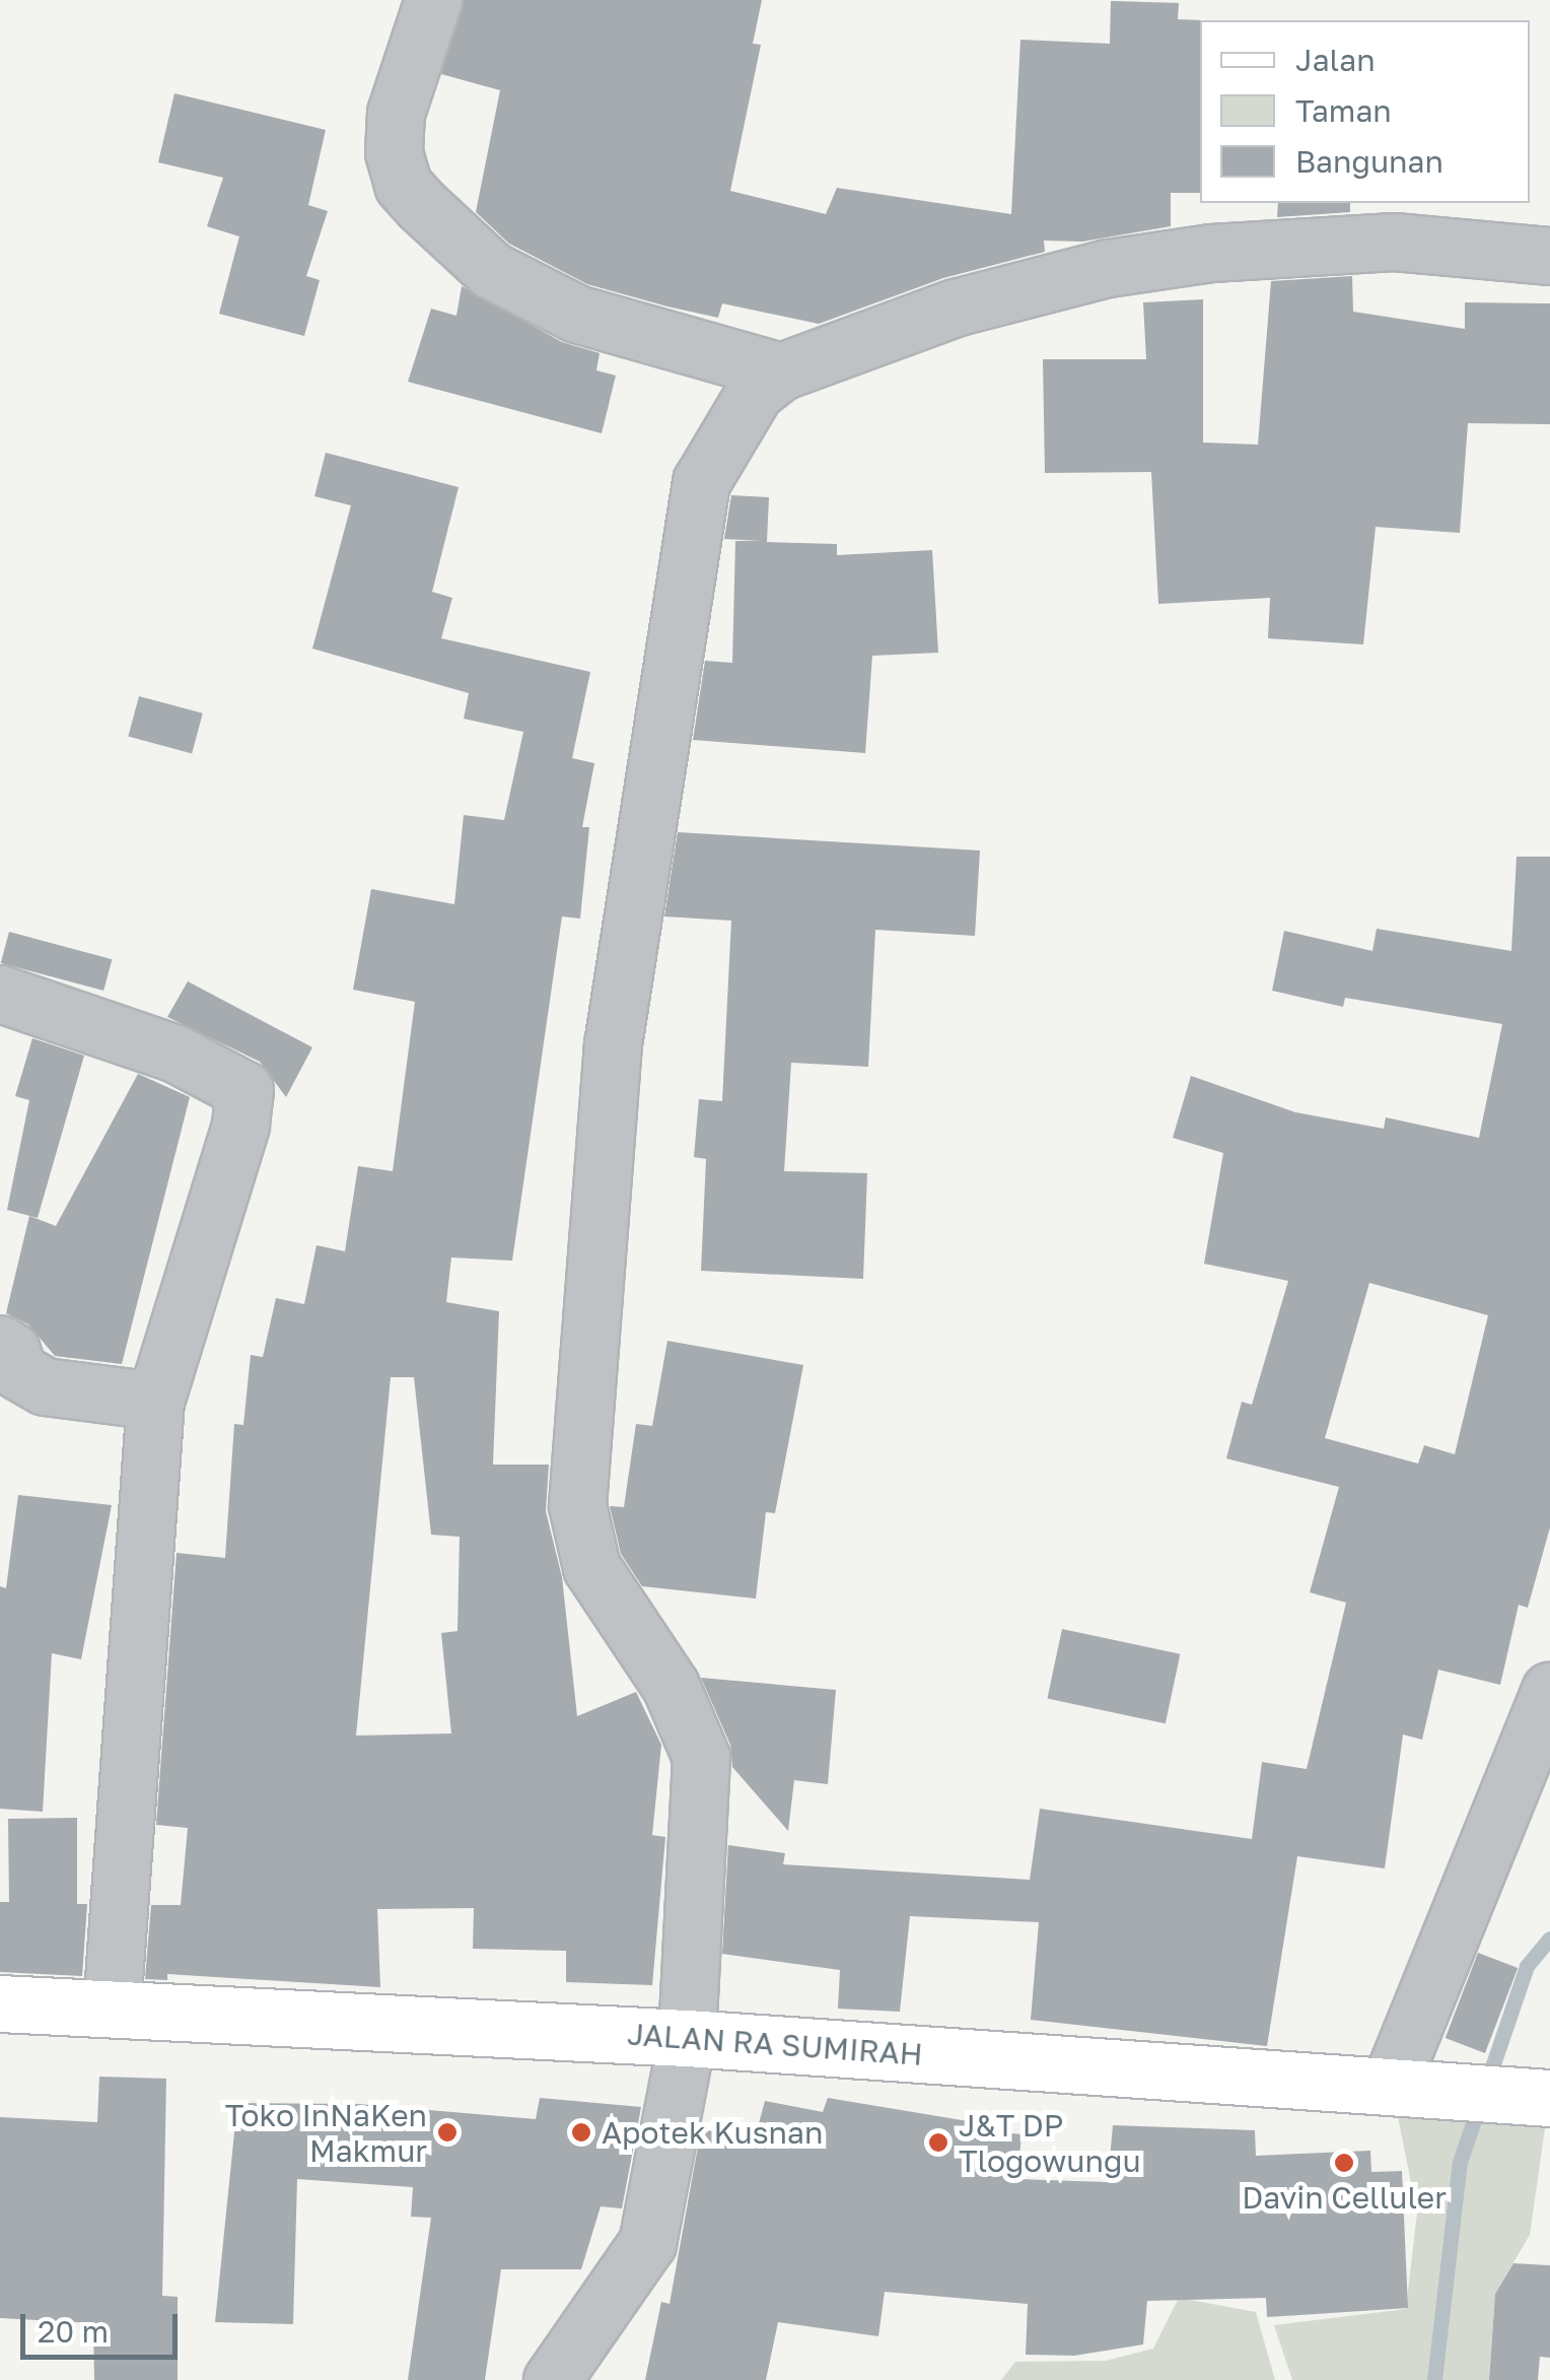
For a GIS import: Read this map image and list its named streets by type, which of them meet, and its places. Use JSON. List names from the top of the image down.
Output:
{
  "streets": {
    "main road": ["JALAN RA SUMIRAH"]
  },
  "places": [
    "Toko InNaKen Makmur",
    "Apotek Kusnan",
    "J&T DP Tlogowungu",
    "Davin Celluler"
  ],
  "legend": ["Jalan", "Taman", "Bangunan"],
  "scale_bar": "20 m"
}
